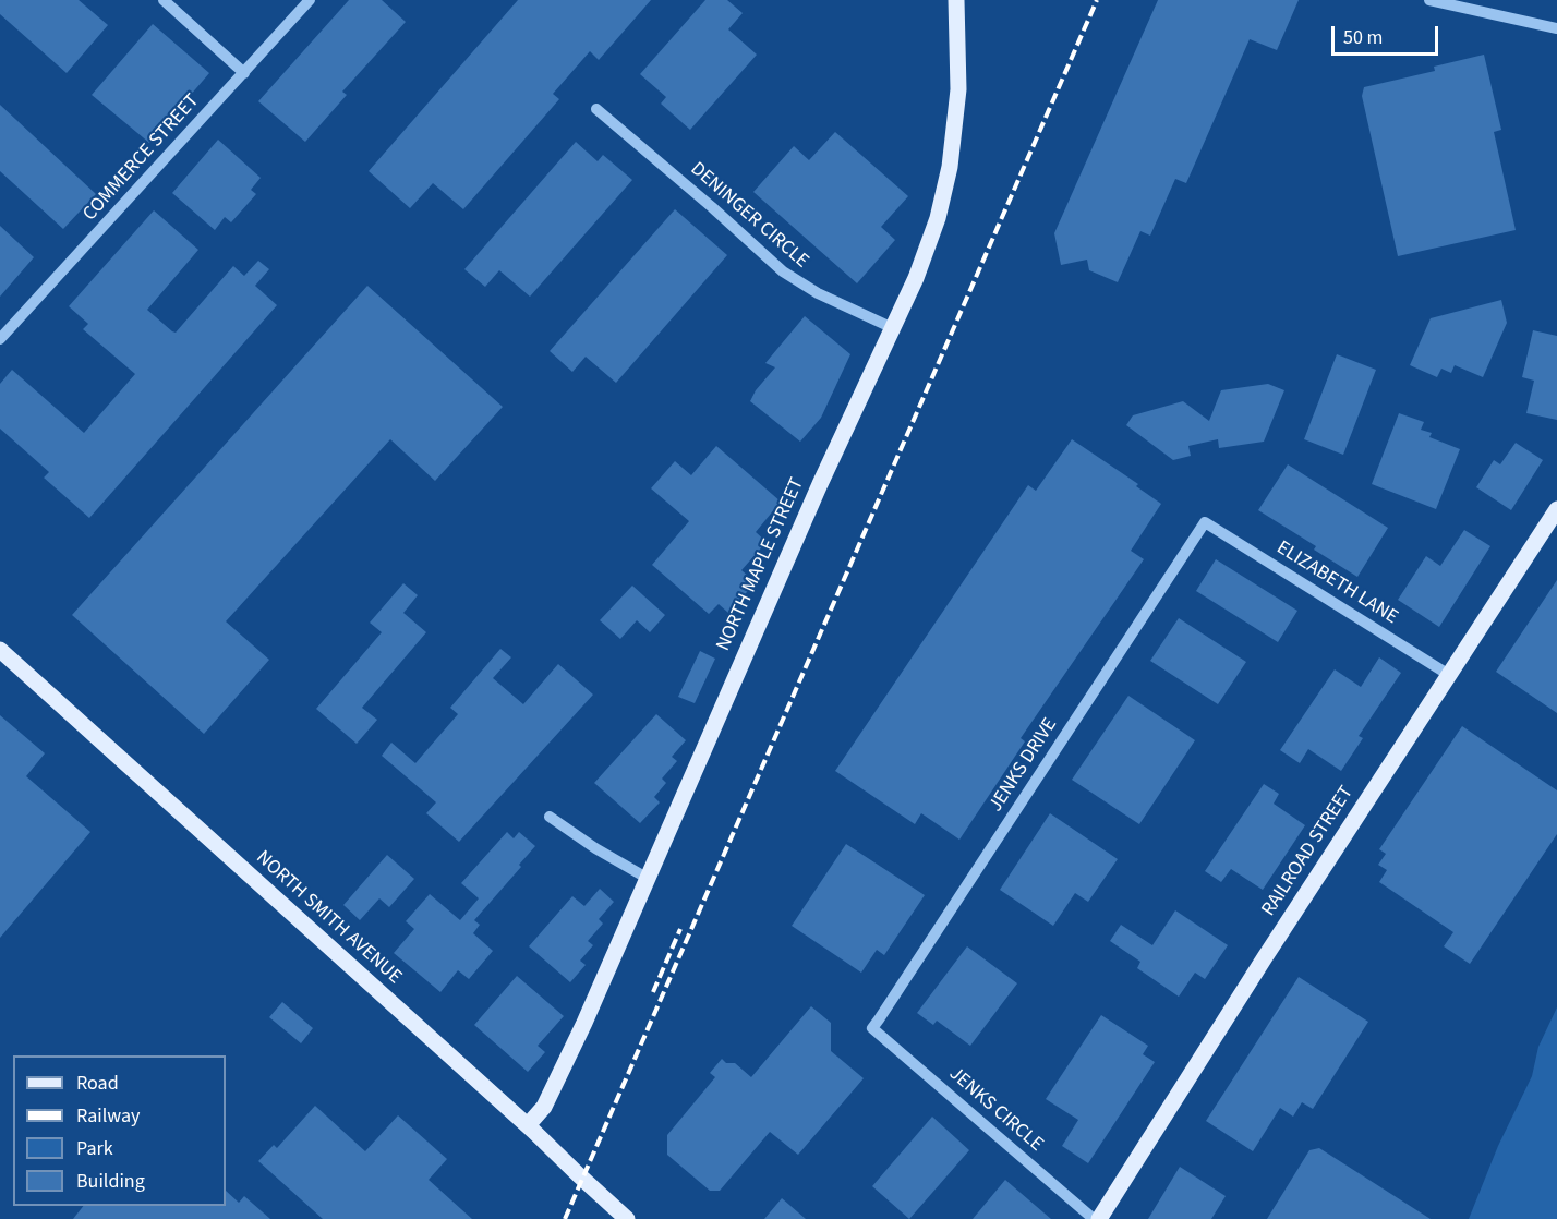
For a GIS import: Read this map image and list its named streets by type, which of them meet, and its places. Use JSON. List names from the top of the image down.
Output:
{
  "streets": {
    "main road": ["NORTH MAPLE STREET", "RAILROAD STREET", "NORTH SMITH AVENUE"],
    "street": [
      "COMMERCE STREET",
      "DENINGER CIRCLE",
      "ELIZABETH LANE",
      "JENKS DRIVE",
      "JENKS CIRCLE"
    ]
  },
  "crossings": [
    ["DENINGER CIRCLE", "NORTH MAPLE STREET"],
    ["NORTH MAPLE STREET", "NORTH SMITH AVENUE"],
    ["ELIZABETH LANE", "JENKS DRIVE"],
    ["ELIZABETH LANE", "RAILROAD STREET"],
    ["JENKS DRIVE", "JENKS CIRCLE"]
  ],
  "legend": [
    "Road",
    "Railway",
    "Park",
    "Building"
  ],
  "scale_bar": "50 m"
}
